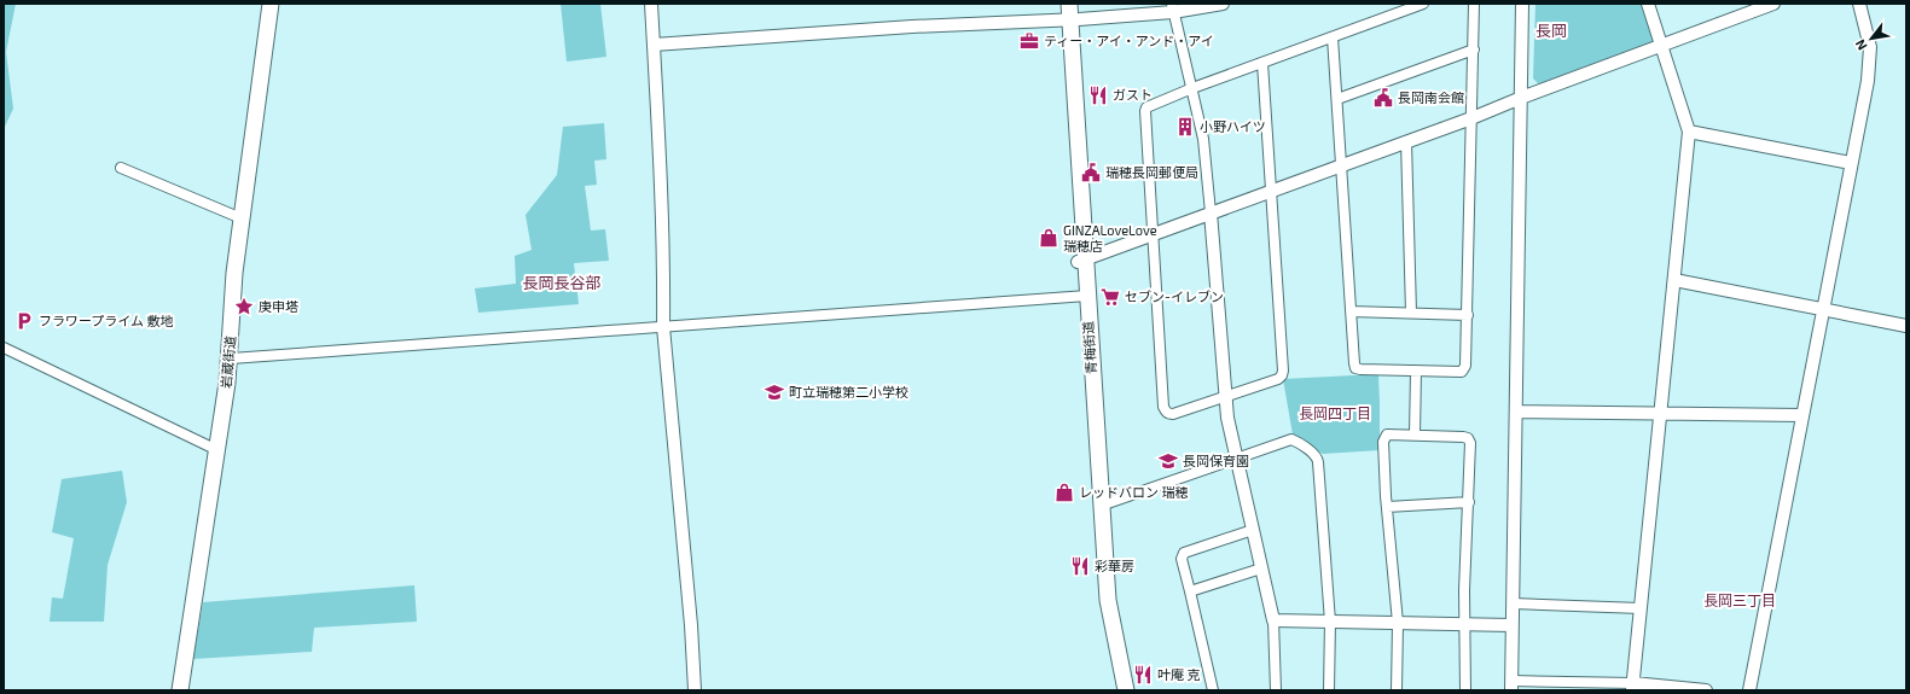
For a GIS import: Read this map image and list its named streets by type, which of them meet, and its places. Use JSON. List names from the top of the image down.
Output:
{
  "streets": {
    "main road": ["青梅街道", "岩蔵街道"]
  },
  "districts": [
    "長岡",
    "長岡長谷部",
    "長岡四丁目",
    "長岡三丁目"
  ],
  "places": {
    "office": ["ティー・アイ・アンド・アイ"],
    "restaurant": ["ガスト", "彩華房", "叶庵 克"],
    "public building": ["長岡南会館", "瑞穂長岡郵便局"],
    "building": ["小野ハイツ"],
    "shop": ["GINZALoveLove 瑞穂店", "レッドバロン 瑞穂"],
    "supermarket": ["セブン-イレブン"],
    "place": ["庚申塔"],
    "parking": ["フラワープライム 敷地"],
    "school or university": ["町立瑞穂第二小学校", "長岡保育園"]
  },
  "north": "bottom left"
}
